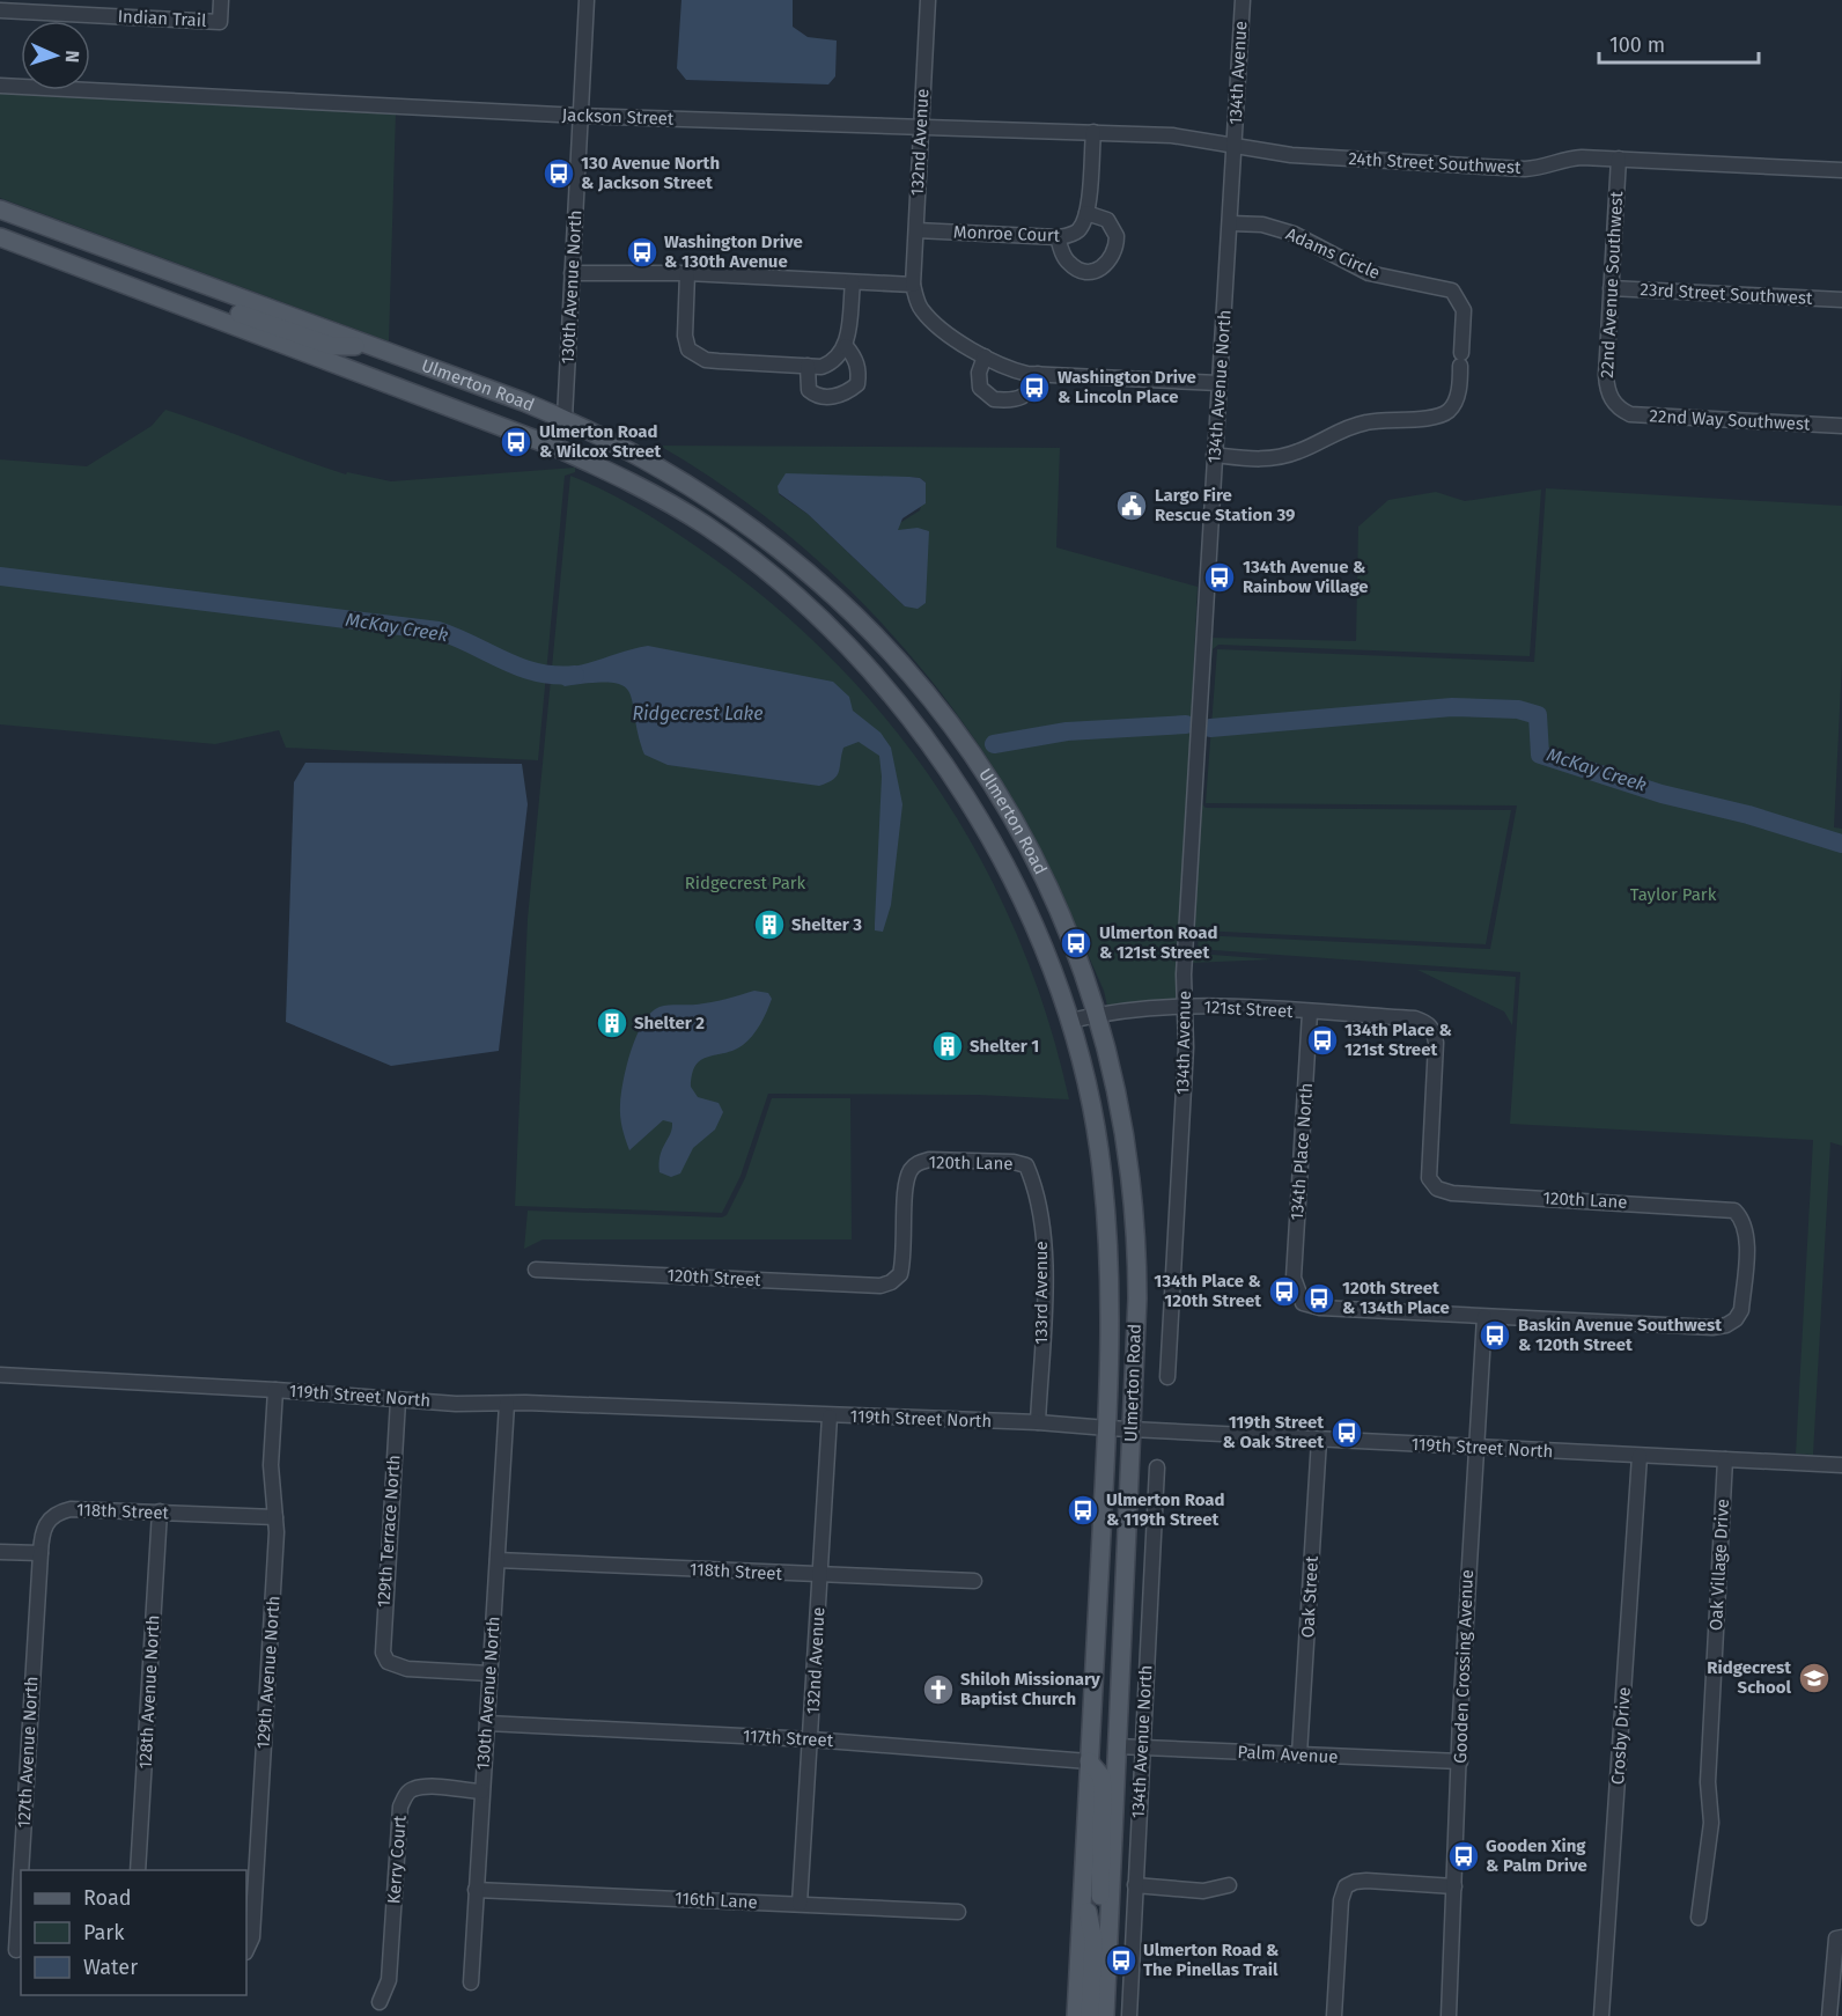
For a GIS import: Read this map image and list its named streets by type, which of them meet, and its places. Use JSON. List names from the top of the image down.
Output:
{
  "streets": {
    "main road": ["Ulmerton Road"],
    "street": [
      "Indian Trail",
      "134th Avenue",
      "Jackson Street",
      "132nd Avenue",
      "24th Street Southwest",
      "Monroe Court",
      "Adams Circle",
      "22nd Avenue Southwest",
      "130th Avenue North",
      "23rd Street Southwest",
      "134th Avenue North",
      "22nd Way Southwest",
      "121st Street",
      "134th Place North",
      "120th Lane",
      "120th Street",
      "133rd Avenue",
      "119th Street North",
      "118th Street",
      "129th Terrace North",
      "Oak Village Drive",
      "Oak Street",
      "Gooden Crossing Avenue",
      "129th Avenue North",
      "128th Avenue North",
      "Crosby Drive",
      "117th Street",
      "127th Avenue North",
      "Palm Avenue",
      "Kerry Court",
      "116th Lane"
    ]
  },
  "crossings": [
    ["134th Avenue", "Jackson Street"],
    ["134th Avenue", "24th Street Southwest"],
    ["134th Avenue", "134th Avenue North"],
    ["134th Avenue", "121st Street"],
    ["Jackson Street", "132nd Avenue"],
    ["Jackson Street", "24th Street Southwest"],
    ["Jackson Street", "130th Avenue North"],
    ["Jackson Street", "134th Avenue North"],
    ["132nd Avenue", "Monroe Court"],
    ["132nd Avenue", "119th Street North"],
    ["132nd Avenue", "118th Street"],
    ["132nd Avenue", "117th Street"],
    ["132nd Avenue", "116th Lane"],
    ["24th Street Southwest", "22nd Avenue Southwest"],
    ["24th Street Southwest", "134th Avenue North"],
    ["Adams Circle", "134th Avenue North"],
    ["22nd Avenue Southwest", "23rd Street Southwest"],
    ["22nd Avenue Southwest", "22nd Way Southwest"],
    ["130th Avenue North", "Ulmerton Road"],
    ["130th Avenue North", "119th Street North"],
    ["130th Avenue North", "118th Street"],
    ["130th Avenue North", "129th Terrace North"],
    ["130th Avenue North", "117th Street"],
    ["130th Avenue North", "Kerry Court"],
    ["130th Avenue North", "116th Lane"],
    ["Ulmerton Road", "121st Street"],
    ["Ulmerton Road", "119th Street North"],
    ["Ulmerton Road", "117th Street"],
    ["Ulmerton Road", "Palm Avenue"],
    ["134th Avenue North", "Palm Avenue"],
    ["121st Street", "134th Place North"],
    ["121st Street", "120th Lane"],
    ["134th Place North", "120th Lane"],
    ["134th Place North", "Gooden Crossing Avenue"],
    ["120th Lane", "120th Street"],
    ["120th Lane", "133rd Avenue"],
    ["120th Lane", "Gooden Crossing Avenue"],
    ["133rd Avenue", "119th Street North"],
    ["119th Street North", "129th Terrace North"],
    ["119th Street North", "Oak Village Drive"],
    ["119th Street North", "Oak Street"],
    ["119th Street North", "Gooden Crossing Avenue"],
    ["119th Street North", "129th Avenue North"],
    ["119th Street North", "Crosby Drive"],
    ["118th Street", "129th Avenue North"],
    ["118th Street", "128th Avenue North"],
    ["118th Street", "127th Avenue North"],
    ["Oak Street", "Palm Avenue"],
    ["Gooden Crossing Avenue", "Palm Avenue"]
  ],
  "water": ["McKay Creek", "Ridgecrest Lake"],
  "parks": ["Ridgecrest Park", "Taylor Park"],
  "places": {
    "bus stop": [
      "130 Avenue North & Jackson Street",
      "Washington Drive & 130th Avenue",
      "Washington Drive & Lincoln Place",
      "Ulmerton Road & Wilcox Street",
      "134th Avenue & Rainbow Village",
      "Ulmerton Road & 121st Street",
      "134th Place & 121st Street",
      "134th Place & 120th Street",
      "120th Street & 134th Place",
      "Baskin Avenue Southwest & 120th Street",
      "119th Street & Oak Street",
      "Ulmerton Road & 119th Street",
      "Gooden Xing & Palm Drive",
      "Ulmerton Road & The Pinellas Trail"
    ],
    "public building": ["Largo Fire Rescue Station 39"],
    "building": ["Shelter 3", "Shelter 2", "Shelter 1"],
    "school or university": ["Ridgecrest School"],
    "church": ["Shiloh Missionary Baptist Church"]
  },
  "legend": ["Road", "Park", "Water"],
  "scale_bar": "100 m",
  "north": "right"
}
